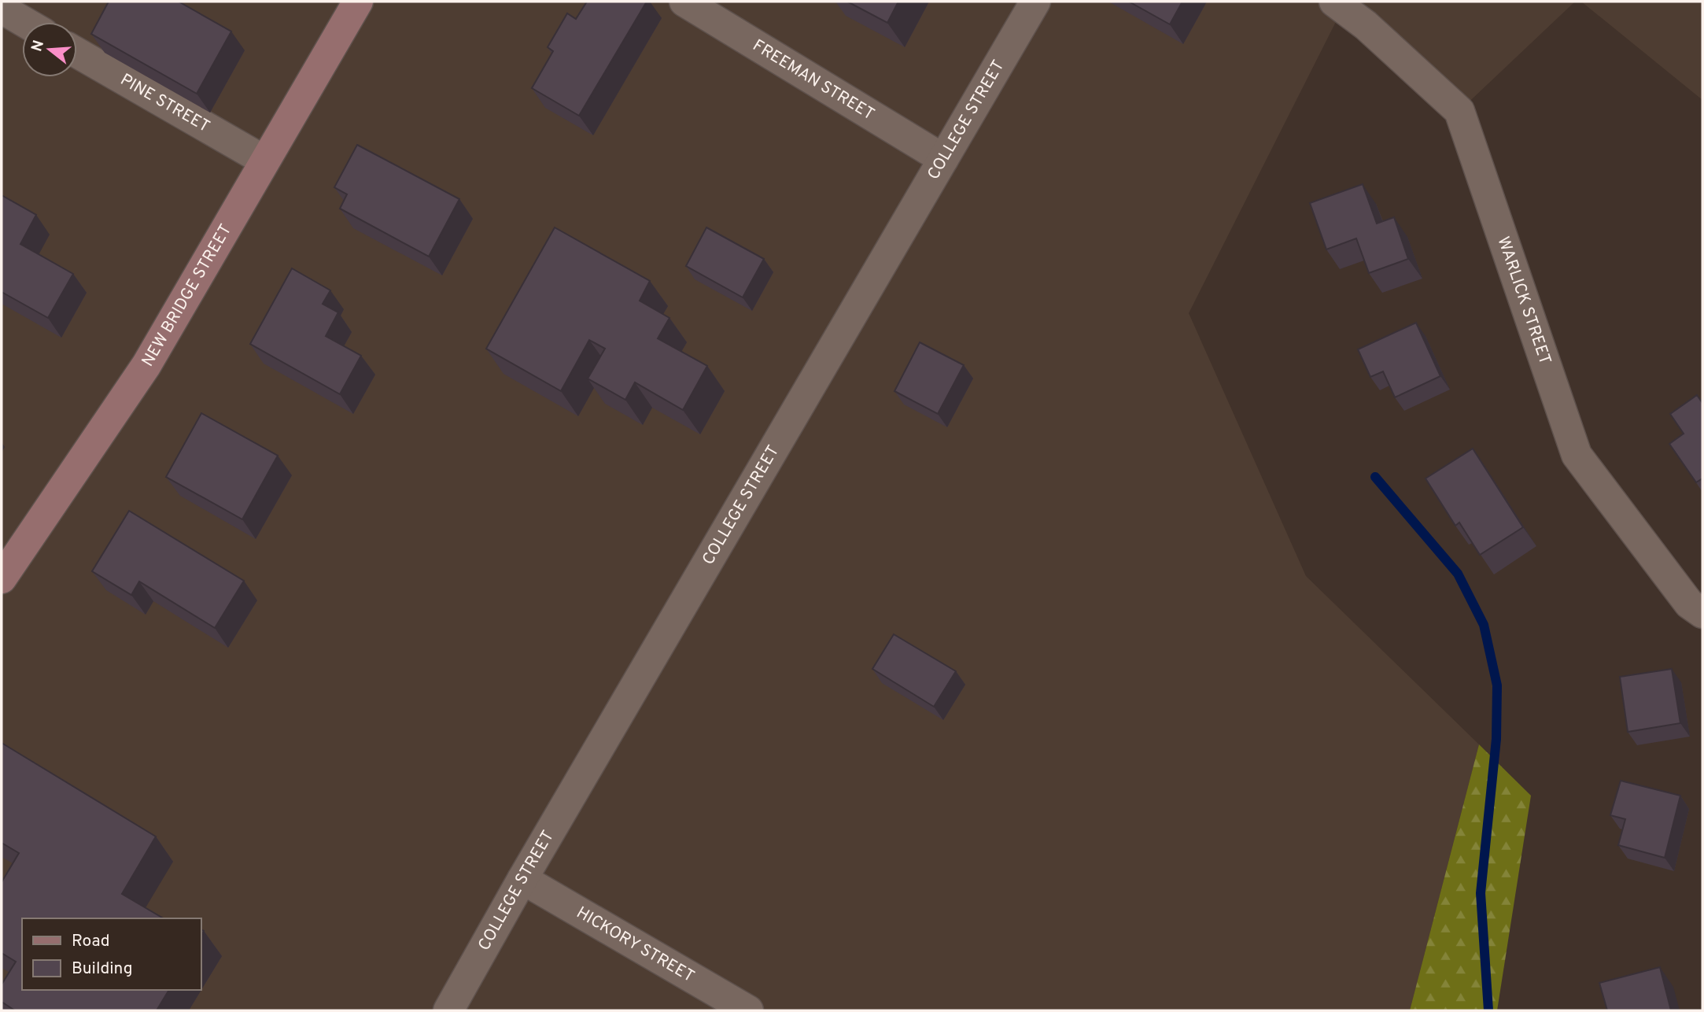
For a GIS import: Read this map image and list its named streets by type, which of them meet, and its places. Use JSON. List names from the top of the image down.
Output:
{
  "streets": {
    "main road": ["NEW BRIDGE STREET"],
    "street": [
      "FREEMAN STREET",
      "PINE STREET",
      "COLLEGE STREET",
      "WARLICK STREET",
      "HICKORY STREET"
    ]
  },
  "crossings": [
    ["FREEMAN STREET", "COLLEGE STREET"],
    ["PINE STREET", "NEW BRIDGE STREET"],
    ["COLLEGE STREET", "HICKORY STREET"]
  ],
  "legend": ["Road", "Building"],
  "north": "left"
}
